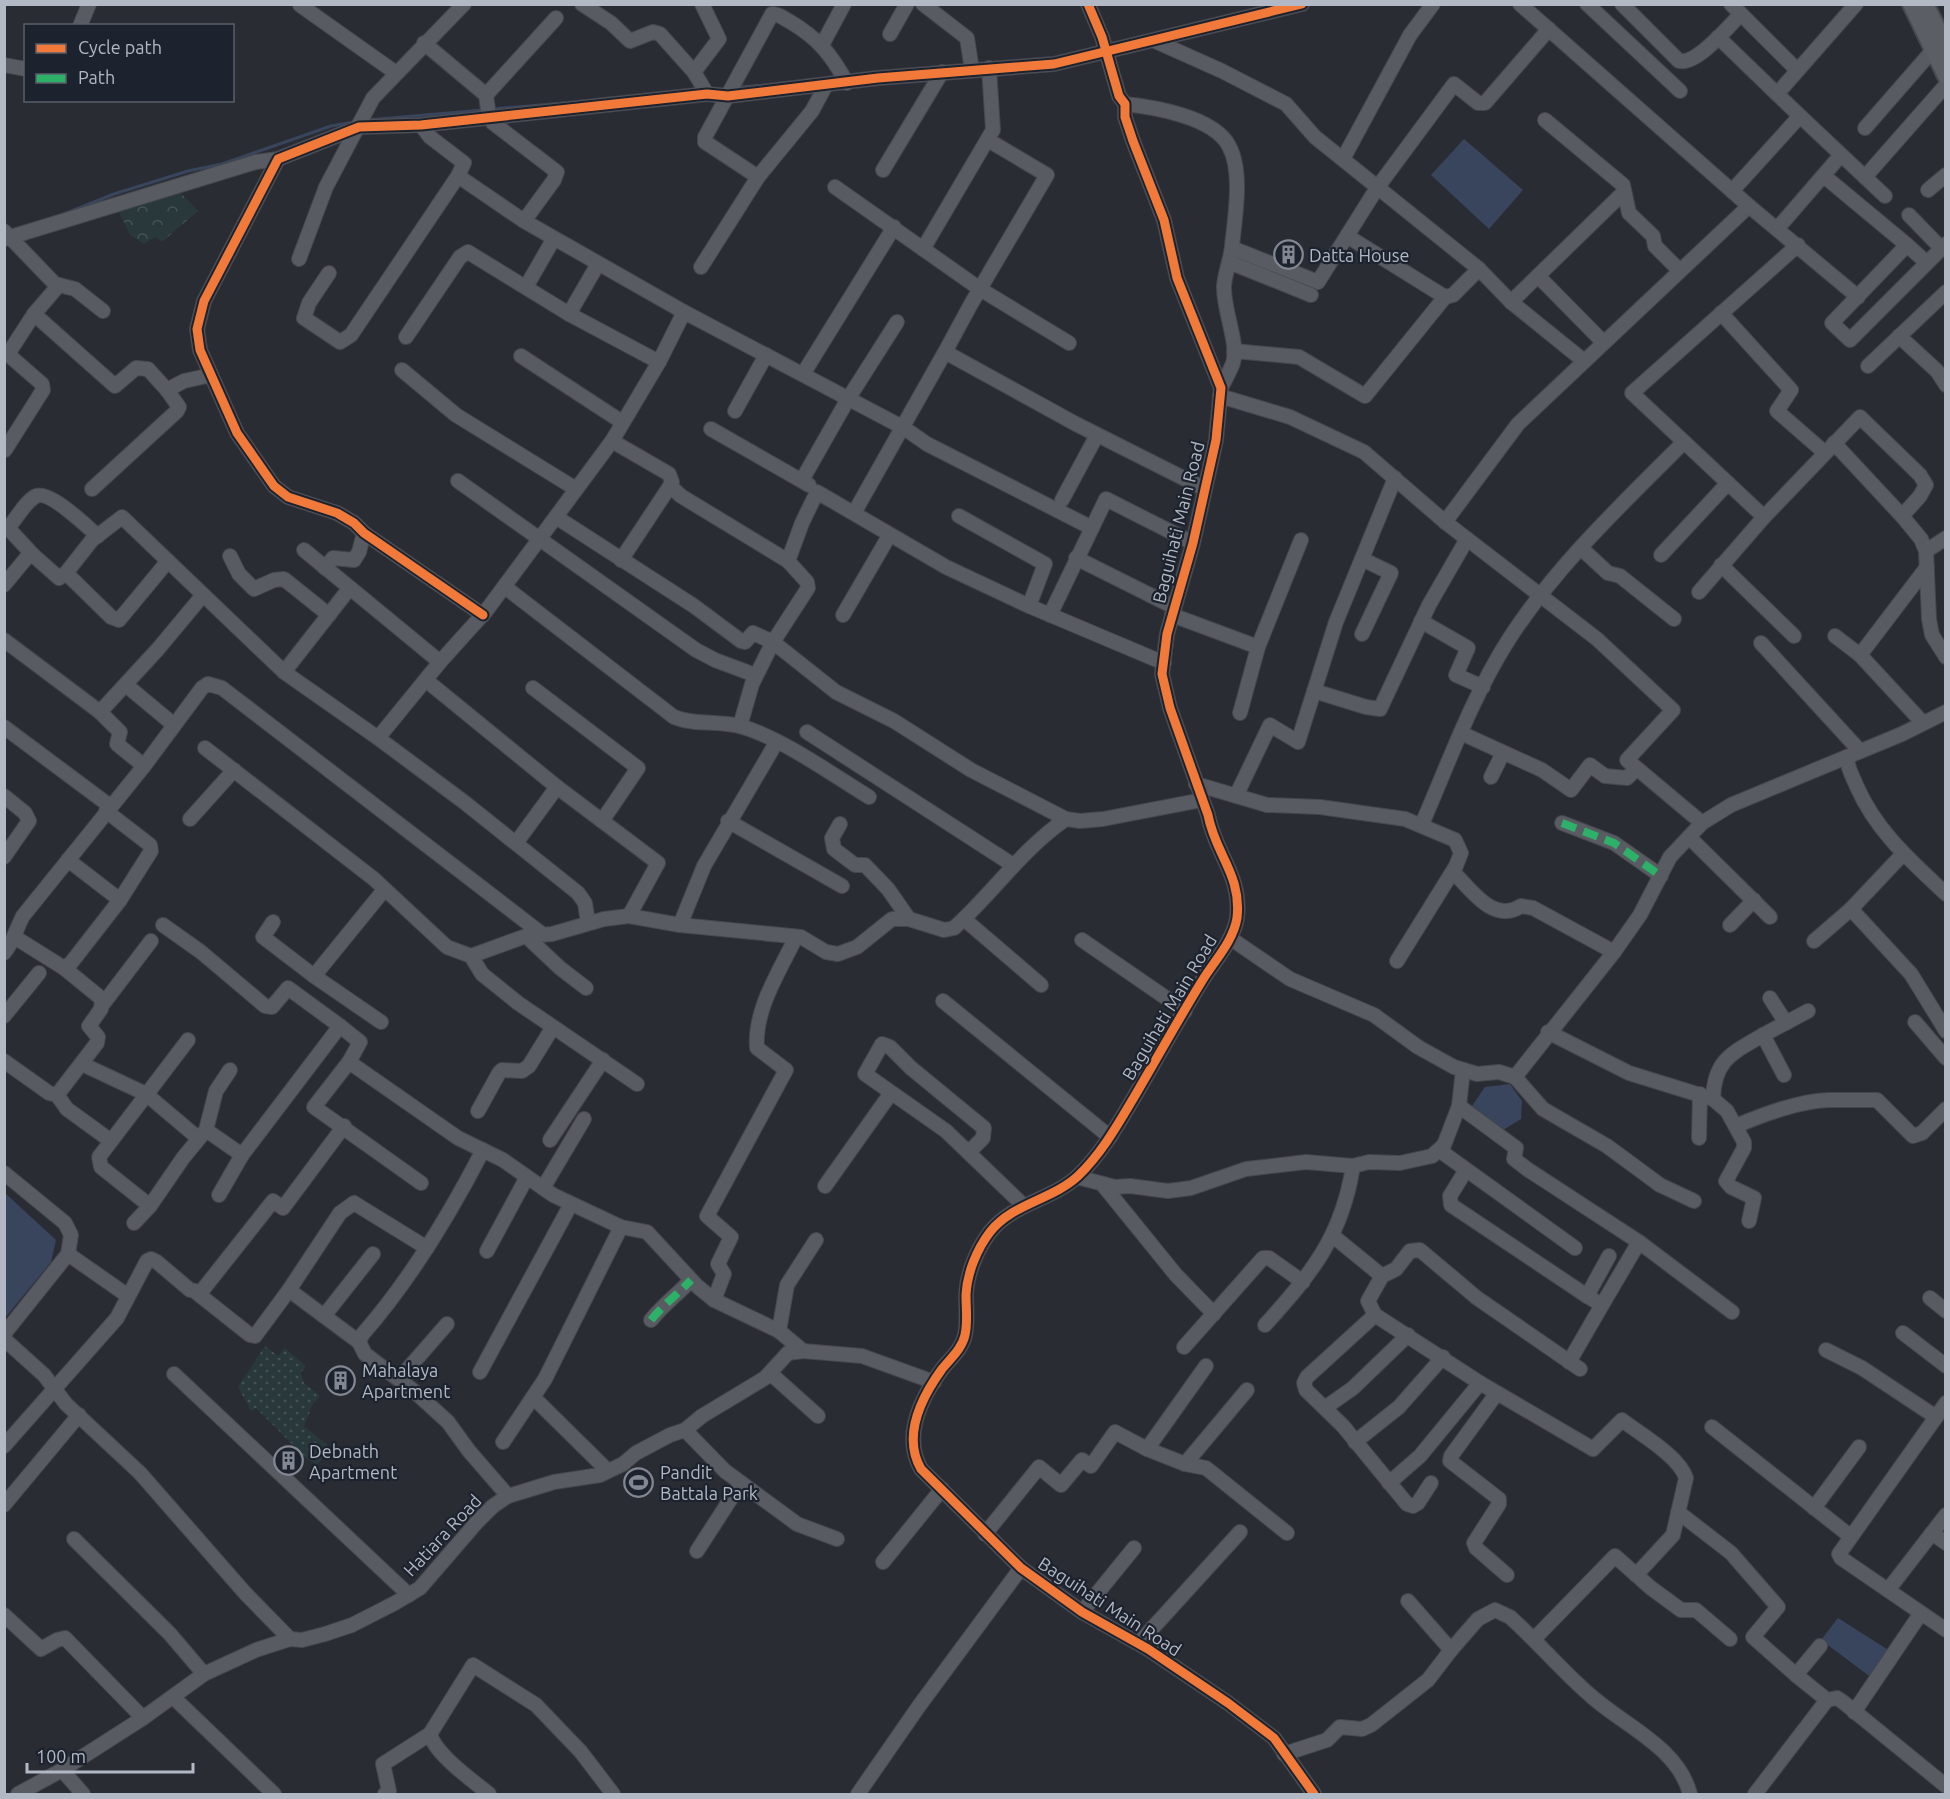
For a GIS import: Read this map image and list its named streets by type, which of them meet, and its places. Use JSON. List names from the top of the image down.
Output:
{
  "streets": {
    "street": ["Baguihati Main Road", "Hatiara Road"]
  },
  "places": {
    "building": ["Datta House", "Mahalaya Apartment", "Debnath Apartment"],
    "sports": ["Pandit Battala Park"]
  },
  "legend": ["Cycle path", "Path"],
  "scale_bar": "100 m"
}
